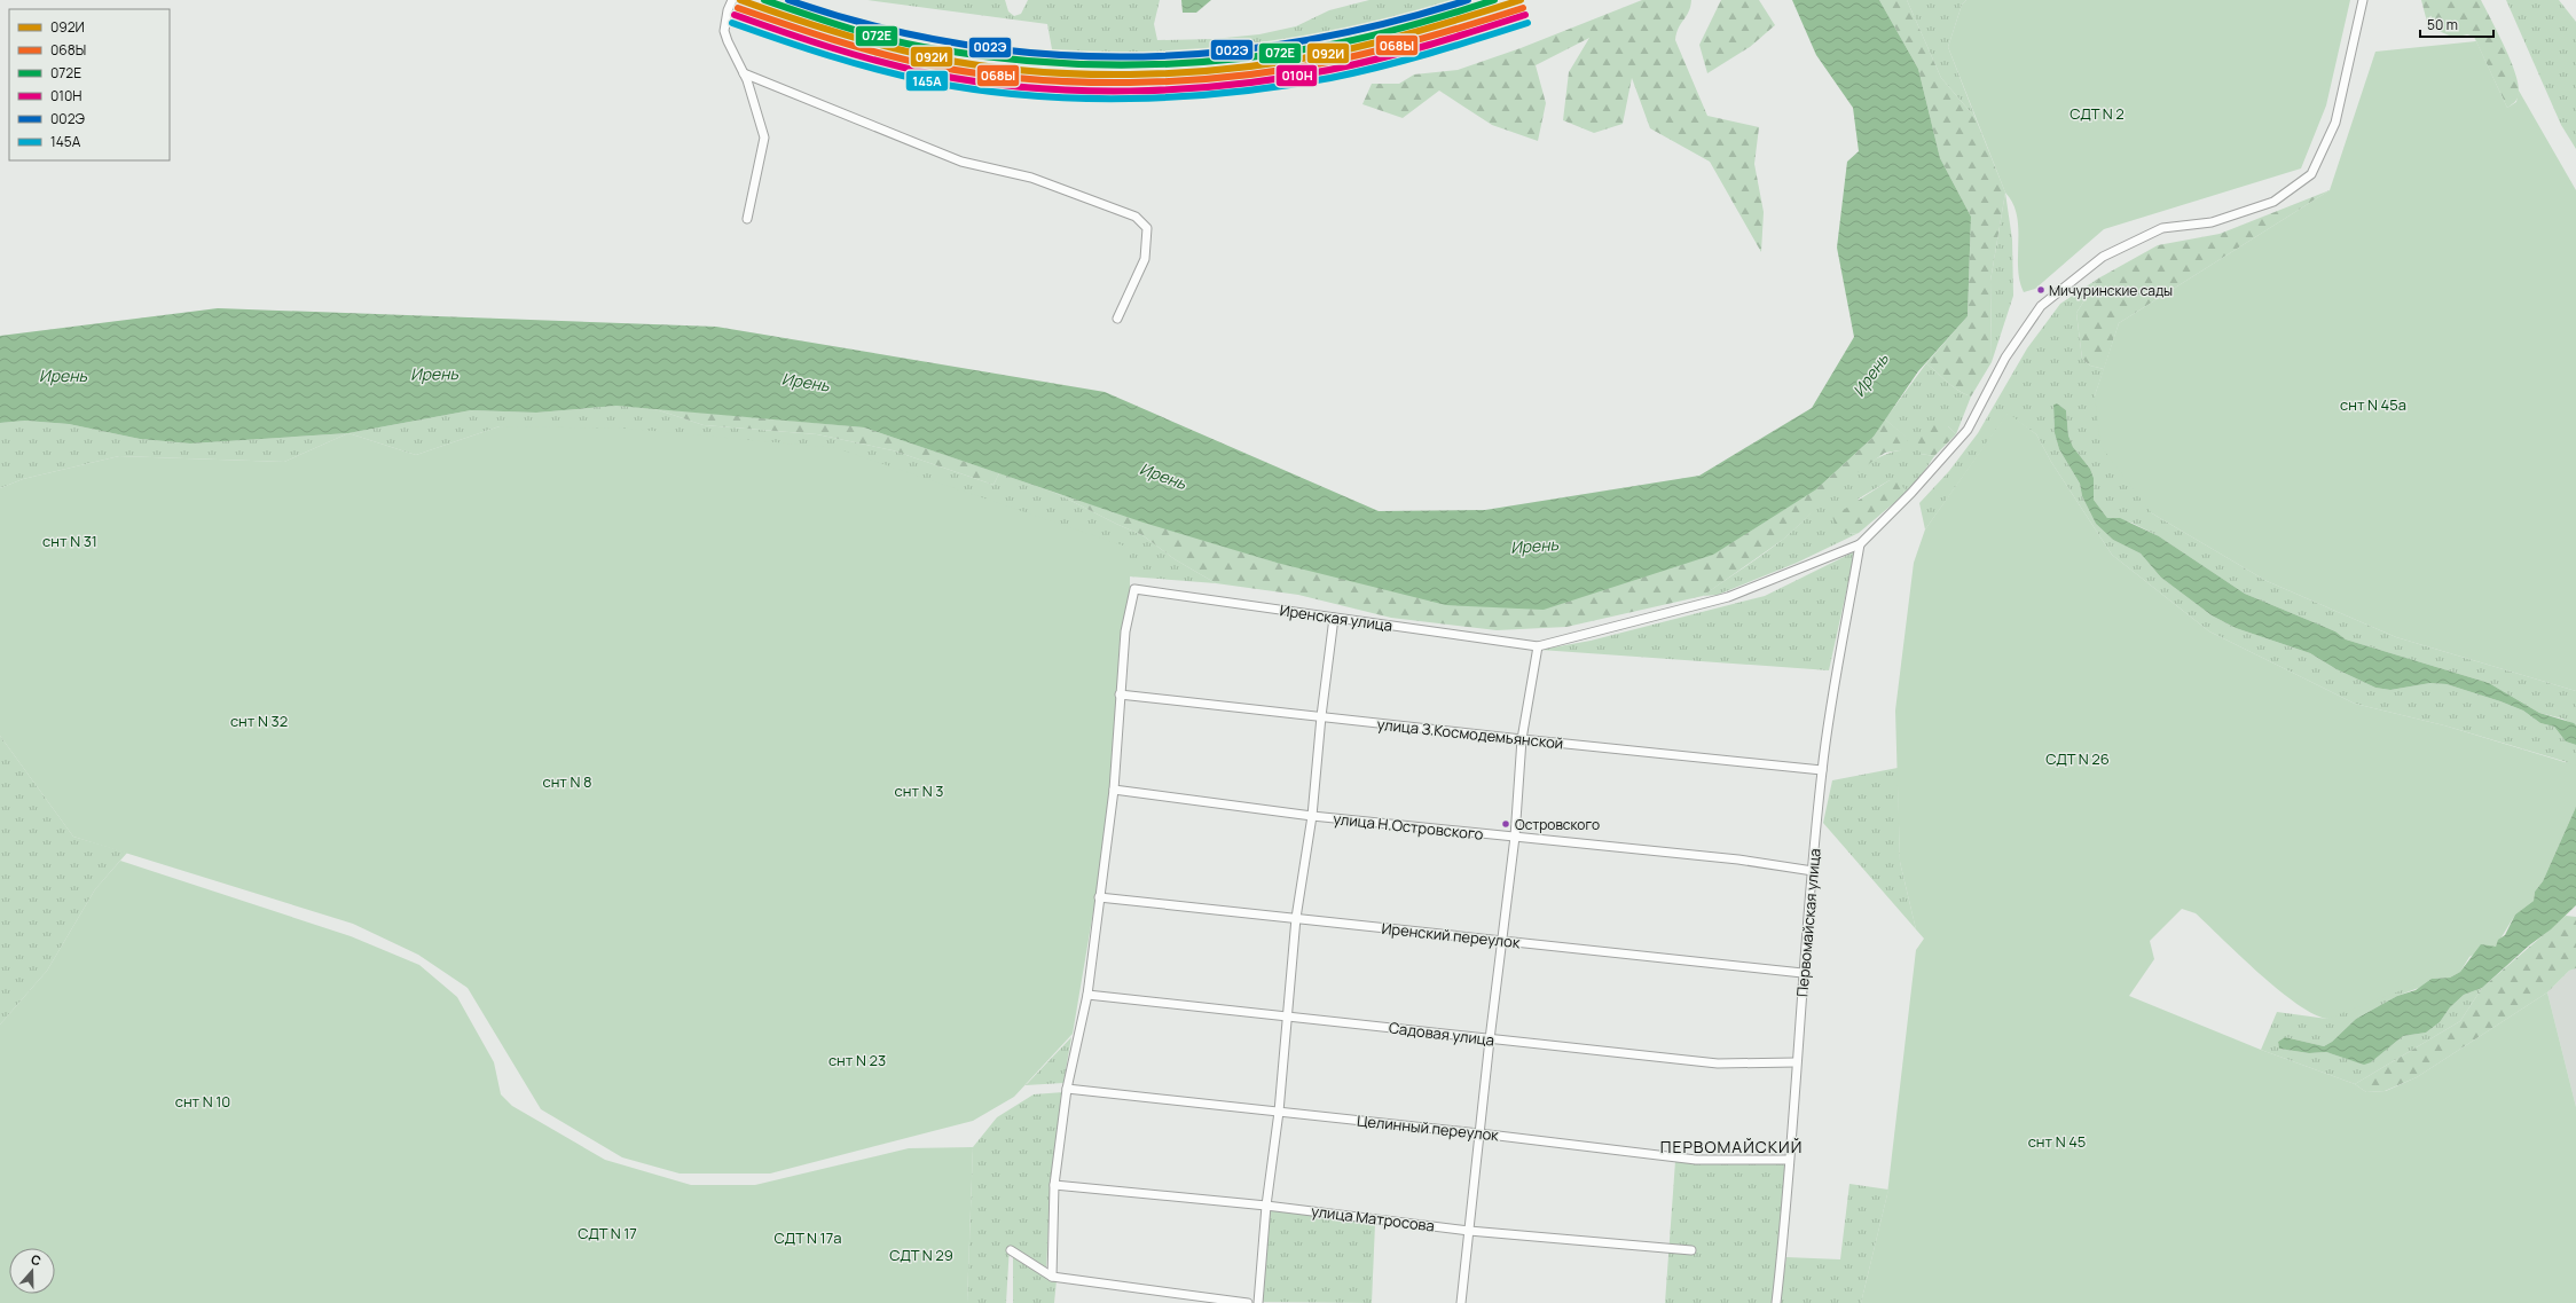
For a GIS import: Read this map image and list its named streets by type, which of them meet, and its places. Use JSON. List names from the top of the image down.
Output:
{
  "streets": {
    "street": [
      "Иренская улица",
      "улица З.Космодемьянской",
      "улица Н.Островского",
      "Первомайская улица",
      "Иренский переулок",
      "Садовая улица",
      "Целинный переулок",
      "улица Матросова"
    ]
  },
  "crossings": [
    ["Иренская улица", "улица З.Космодемьянской"],
    ["улица З.Космодемьянской", "Первомайская улица"],
    ["улица Н.Островского", "Первомайская улица"],
    ["Первомайская улица", "Иренский переулок"],
    ["Первомайская улица", "Садовая улица"],
    ["Первомайская улица", "Целинный переулок"]
  ],
  "districts": ["ПЕРВОМАЙСКИЙ"],
  "water": ["Ирень"],
  "parks": [
    "СДТ N 2",
    "снт N 45а",
    "снт N 31",
    "снт N 32",
    "СДТ N 26",
    "снт N 8",
    "снт N 3",
    "снт N 23",
    "снт N 10",
    "снт N 45",
    "СДТ N 17",
    "СДТ N 17а",
    "СДТ N 29"
  ],
  "places": ["Мичуринские сады", "Островского"],
  "lines": [
    "transit line 092И",
    "transit line 072Е",
    "transit line 002Э",
    "transit line 068Ы",
    "transit line 010Н",
    "transit line 145А"
  ],
  "legend": [
    "092И",
    "068Ы",
    "072Е",
    "010Н",
    "002Э",
    "145А"
  ],
  "scale_bar": "50 m",
  "north": "top"
}
